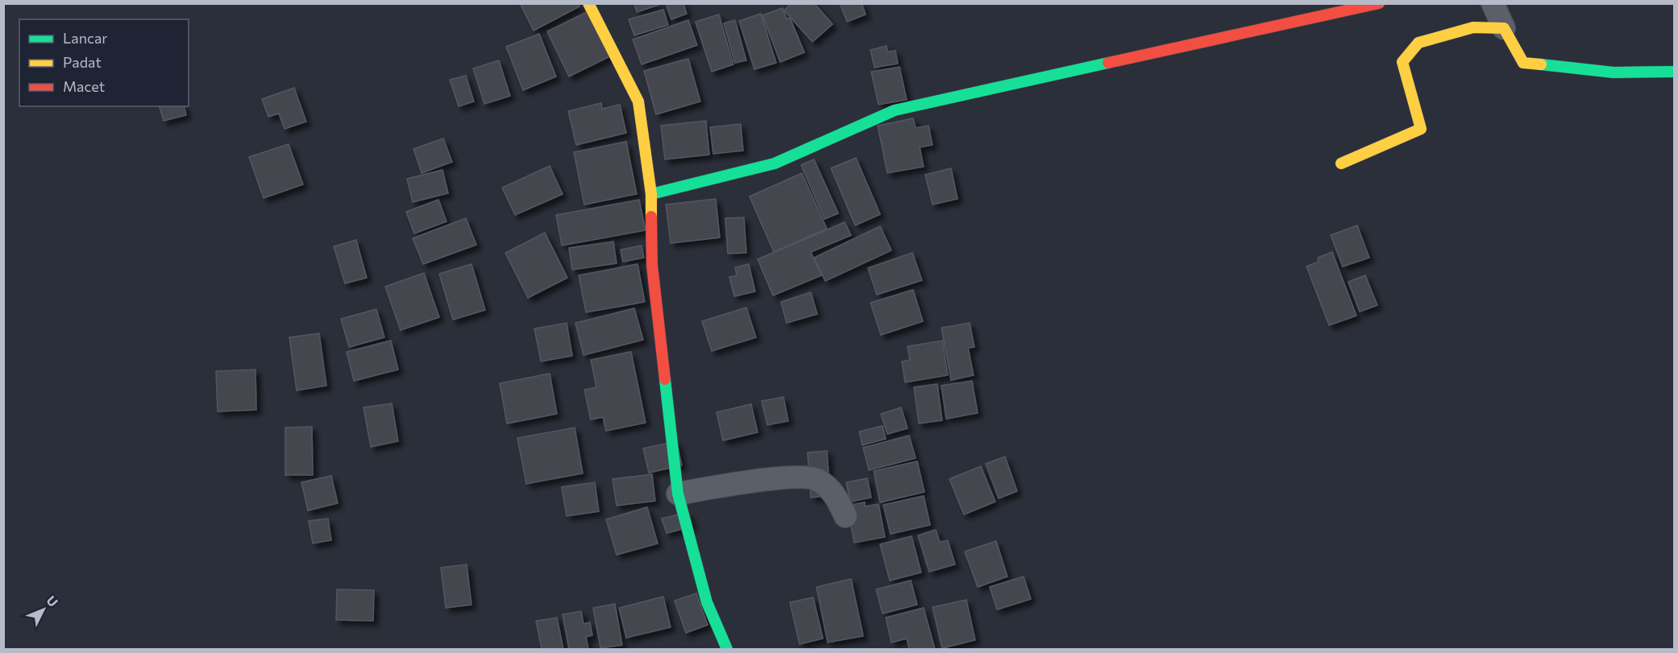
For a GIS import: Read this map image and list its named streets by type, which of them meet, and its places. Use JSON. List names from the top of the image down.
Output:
{
  "legend": ["Lancar", "Padat", "Macet"],
  "north": "top right"
}
